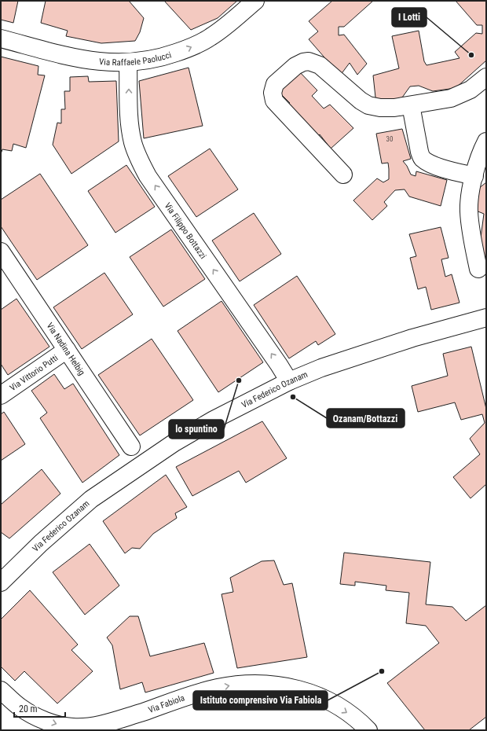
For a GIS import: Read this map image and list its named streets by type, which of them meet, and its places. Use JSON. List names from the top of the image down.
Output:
{
  "streets": {
    "street": [
      "Via Raffaele Paolucci",
      "Via Filippo Bottazzi",
      "Via Nadina Helbig",
      "Via Vittorio Putti",
      "Via Federico Ozanam",
      "Via Fabiola"
    ]
  },
  "crossings": [
    ["Via Raffaele Paolucci", "Via Filippo Bottazzi"],
    ["Via Filippo Bottazzi", "Via Federico Ozanam"],
    ["Via Nadina Helbig", "Via Vittorio Putti"]
  ],
  "one_way": ["Via Raffaele Paolucci", "Via Filippo Bottazzi", "Via Fabiola"],
  "places": [
    "I Lotti",
    "lo spuntino",
    "Ozanam/Bottazzi",
    "Istituto comprensivo Via Fabiola"
  ],
  "house_numbers": ["30"],
  "scale_bar": "20 m"
}
